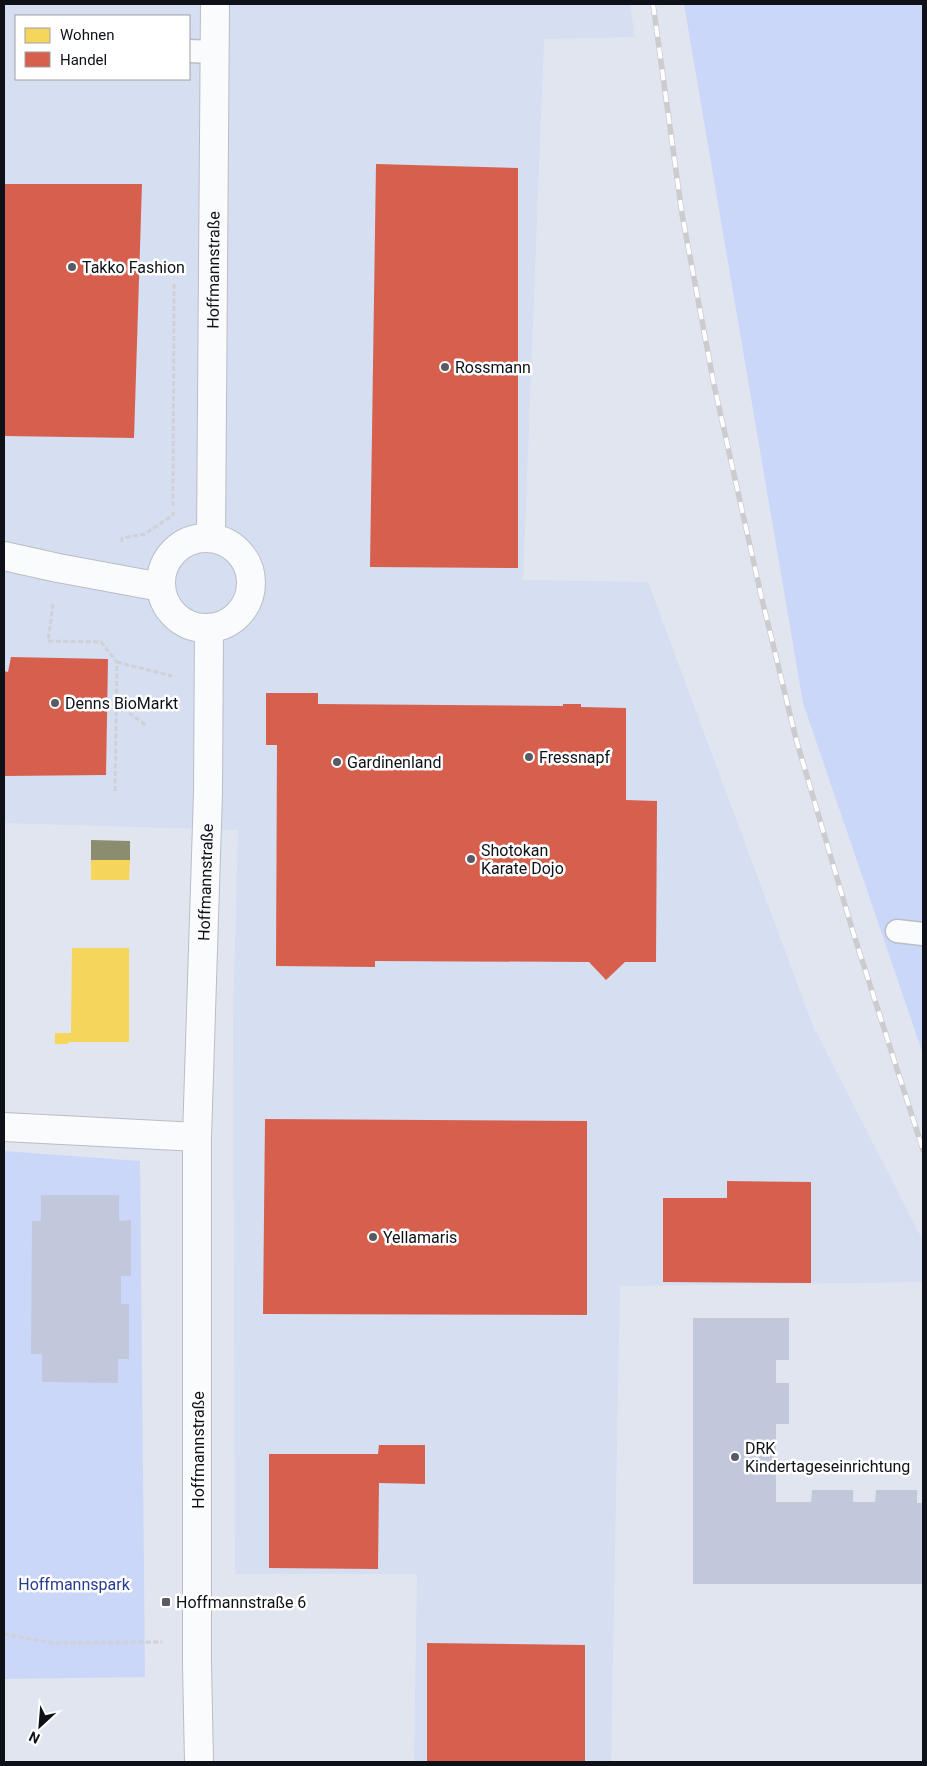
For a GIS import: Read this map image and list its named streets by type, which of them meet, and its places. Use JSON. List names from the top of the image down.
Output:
{
  "streets": {
    "street": ["Hoffmannstraße"]
  },
  "parks": ["Hoffmannspark"],
  "places": {
    "other": [
      "Takko Fashion",
      "Rossmann",
      "Denns BioMarkt",
      "Fressnapf",
      "Gardinenland",
      "Shotokan Karate Dojo",
      "Yellamaris",
      "DRK Kindertageseinrichtung"
    ],
    "transit": ["Hoffmannstraße 6"]
  },
  "legend": ["Wohnen", "Handel"],
  "north": "bottom left"
}
